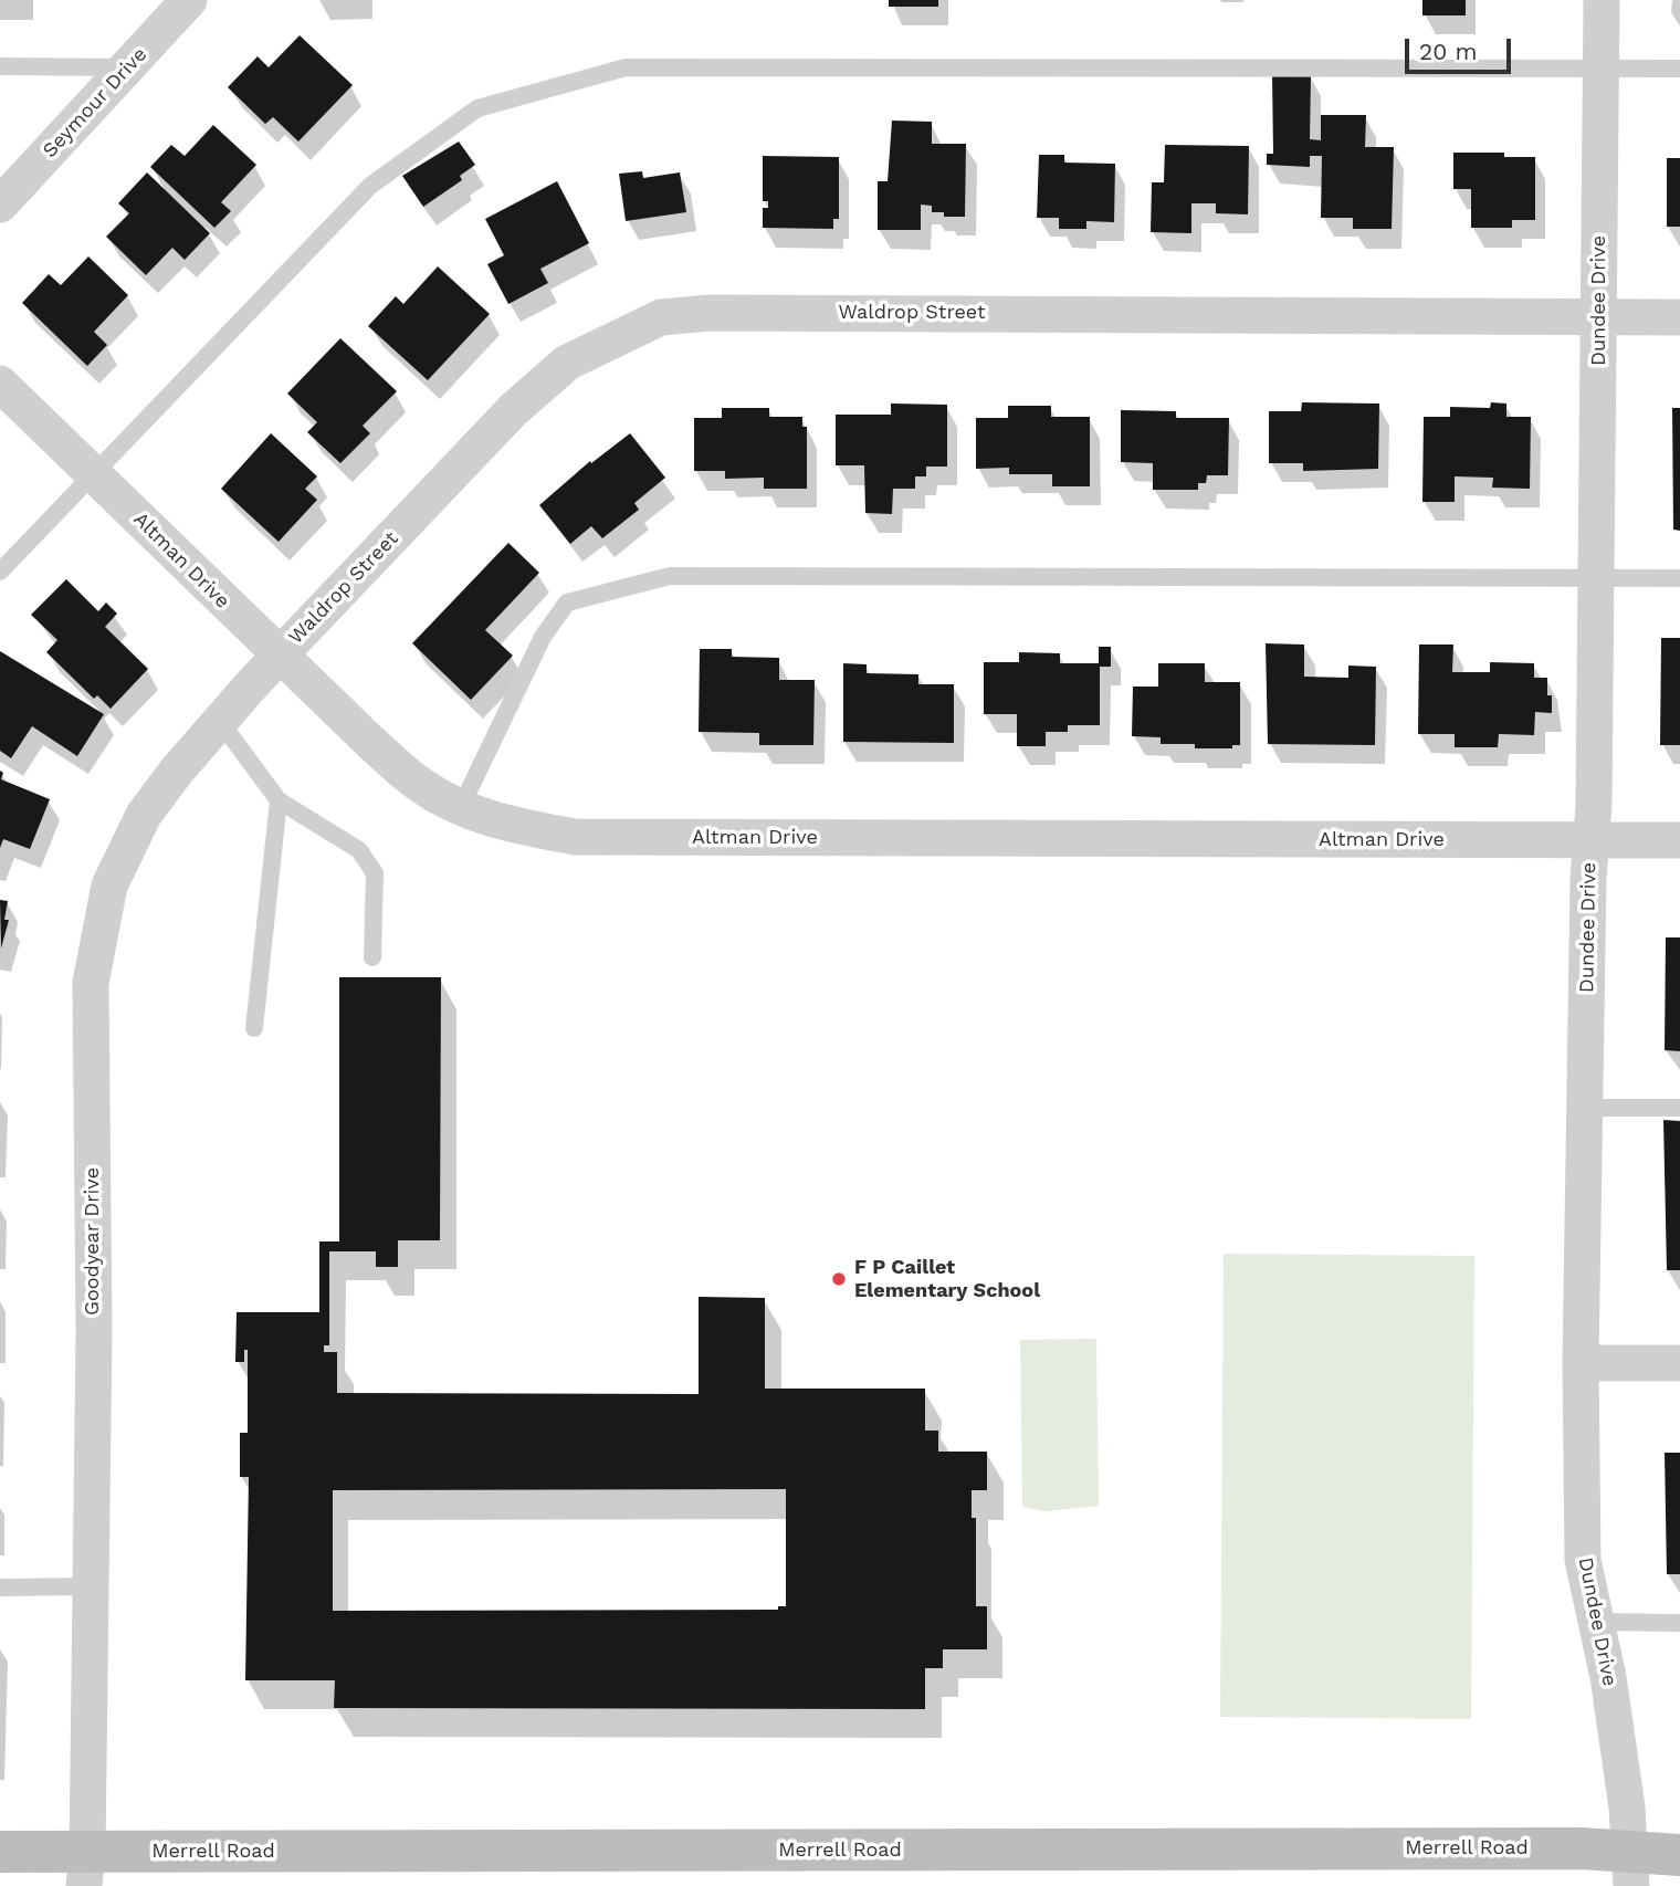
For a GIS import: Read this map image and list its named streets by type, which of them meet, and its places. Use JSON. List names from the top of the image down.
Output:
{
  "streets": {
    "street": [
      "Seymour Drive",
      "Dundee Drive",
      "Waldrop Street",
      "Altman Drive",
      "Goodyear Drive",
      "Merrell Road"
    ]
  },
  "crossings": [
    ["Dundee Drive", "Waldrop Street"],
    ["Dundee Drive", "Altman Drive"],
    ["Dundee Drive", "Merrell Road"],
    ["Waldrop Street", "Altman Drive"],
    ["Waldrop Street", "Goodyear Drive"],
    ["Altman Drive", "Goodyear Drive"],
    ["Goodyear Drive", "Merrell Road"]
  ],
  "places": ["F P Caillet Elementary School"],
  "scale_bar": "20 m"
}
